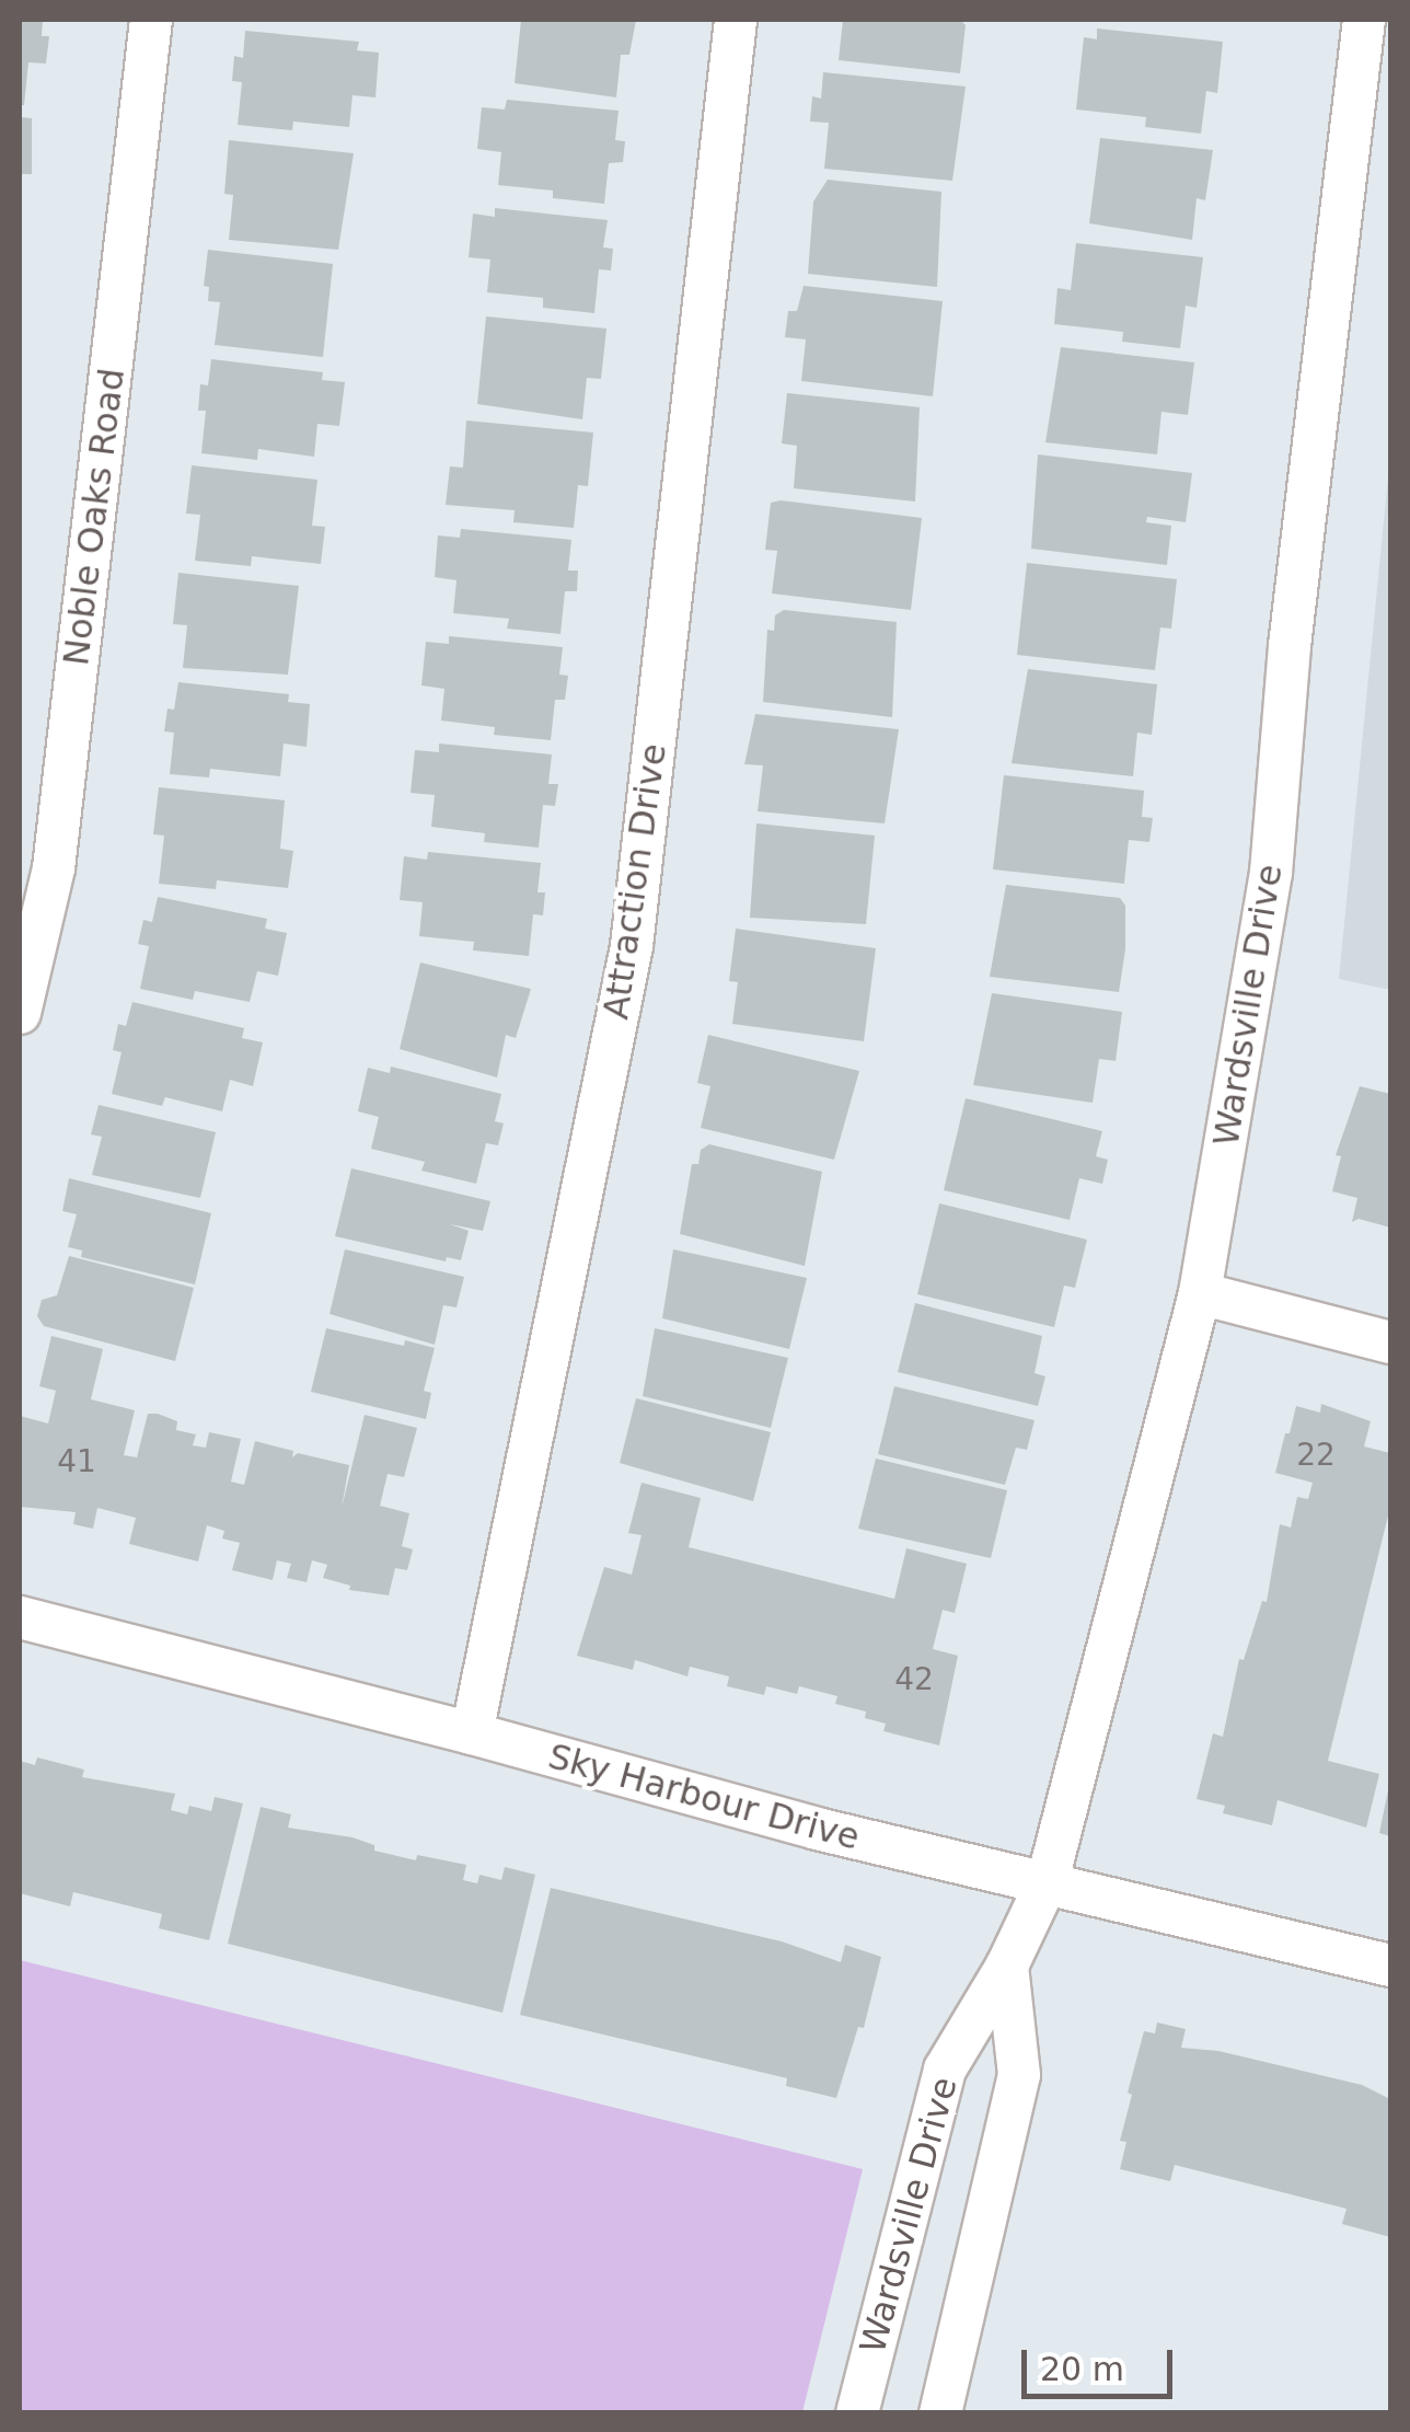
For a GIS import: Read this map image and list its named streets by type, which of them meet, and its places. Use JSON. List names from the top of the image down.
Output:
{
  "streets": {
    "street": [
      "Noble Oaks Road",
      "Attraction Drive",
      "Wardsville Drive",
      "Sky Harbour Drive"
    ]
  },
  "crossings": [
    ["Attraction Drive", "Sky Harbour Drive"],
    ["Wardsville Drive", "Sky Harbour Drive"]
  ],
  "house_numbers": ["22", "41", "42"],
  "scale_bar": "20 m"
}
